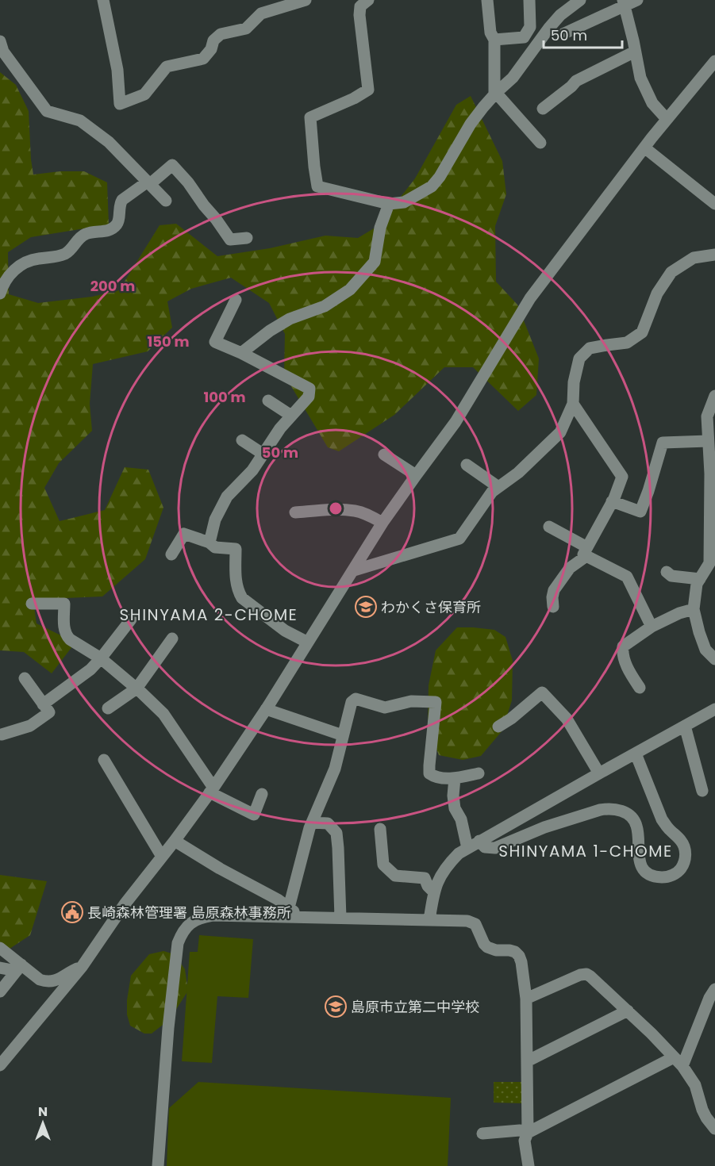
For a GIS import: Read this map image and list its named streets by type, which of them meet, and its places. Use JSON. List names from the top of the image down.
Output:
{
  "districts": ["SHINYAMA 2-CHOME", "SHINYAMA 1-CHOME"],
  "places": {
    "school or university": ["わかくさ保育所", "島原市立第二中学校"],
    "public building": ["長崎森林管理署 島原森林事務所"]
  },
  "scale_bar": "50 m",
  "north": "top",
  "rings": [
    "200 m",
    "150 m",
    "100 m",
    "50 m"
  ]
}
